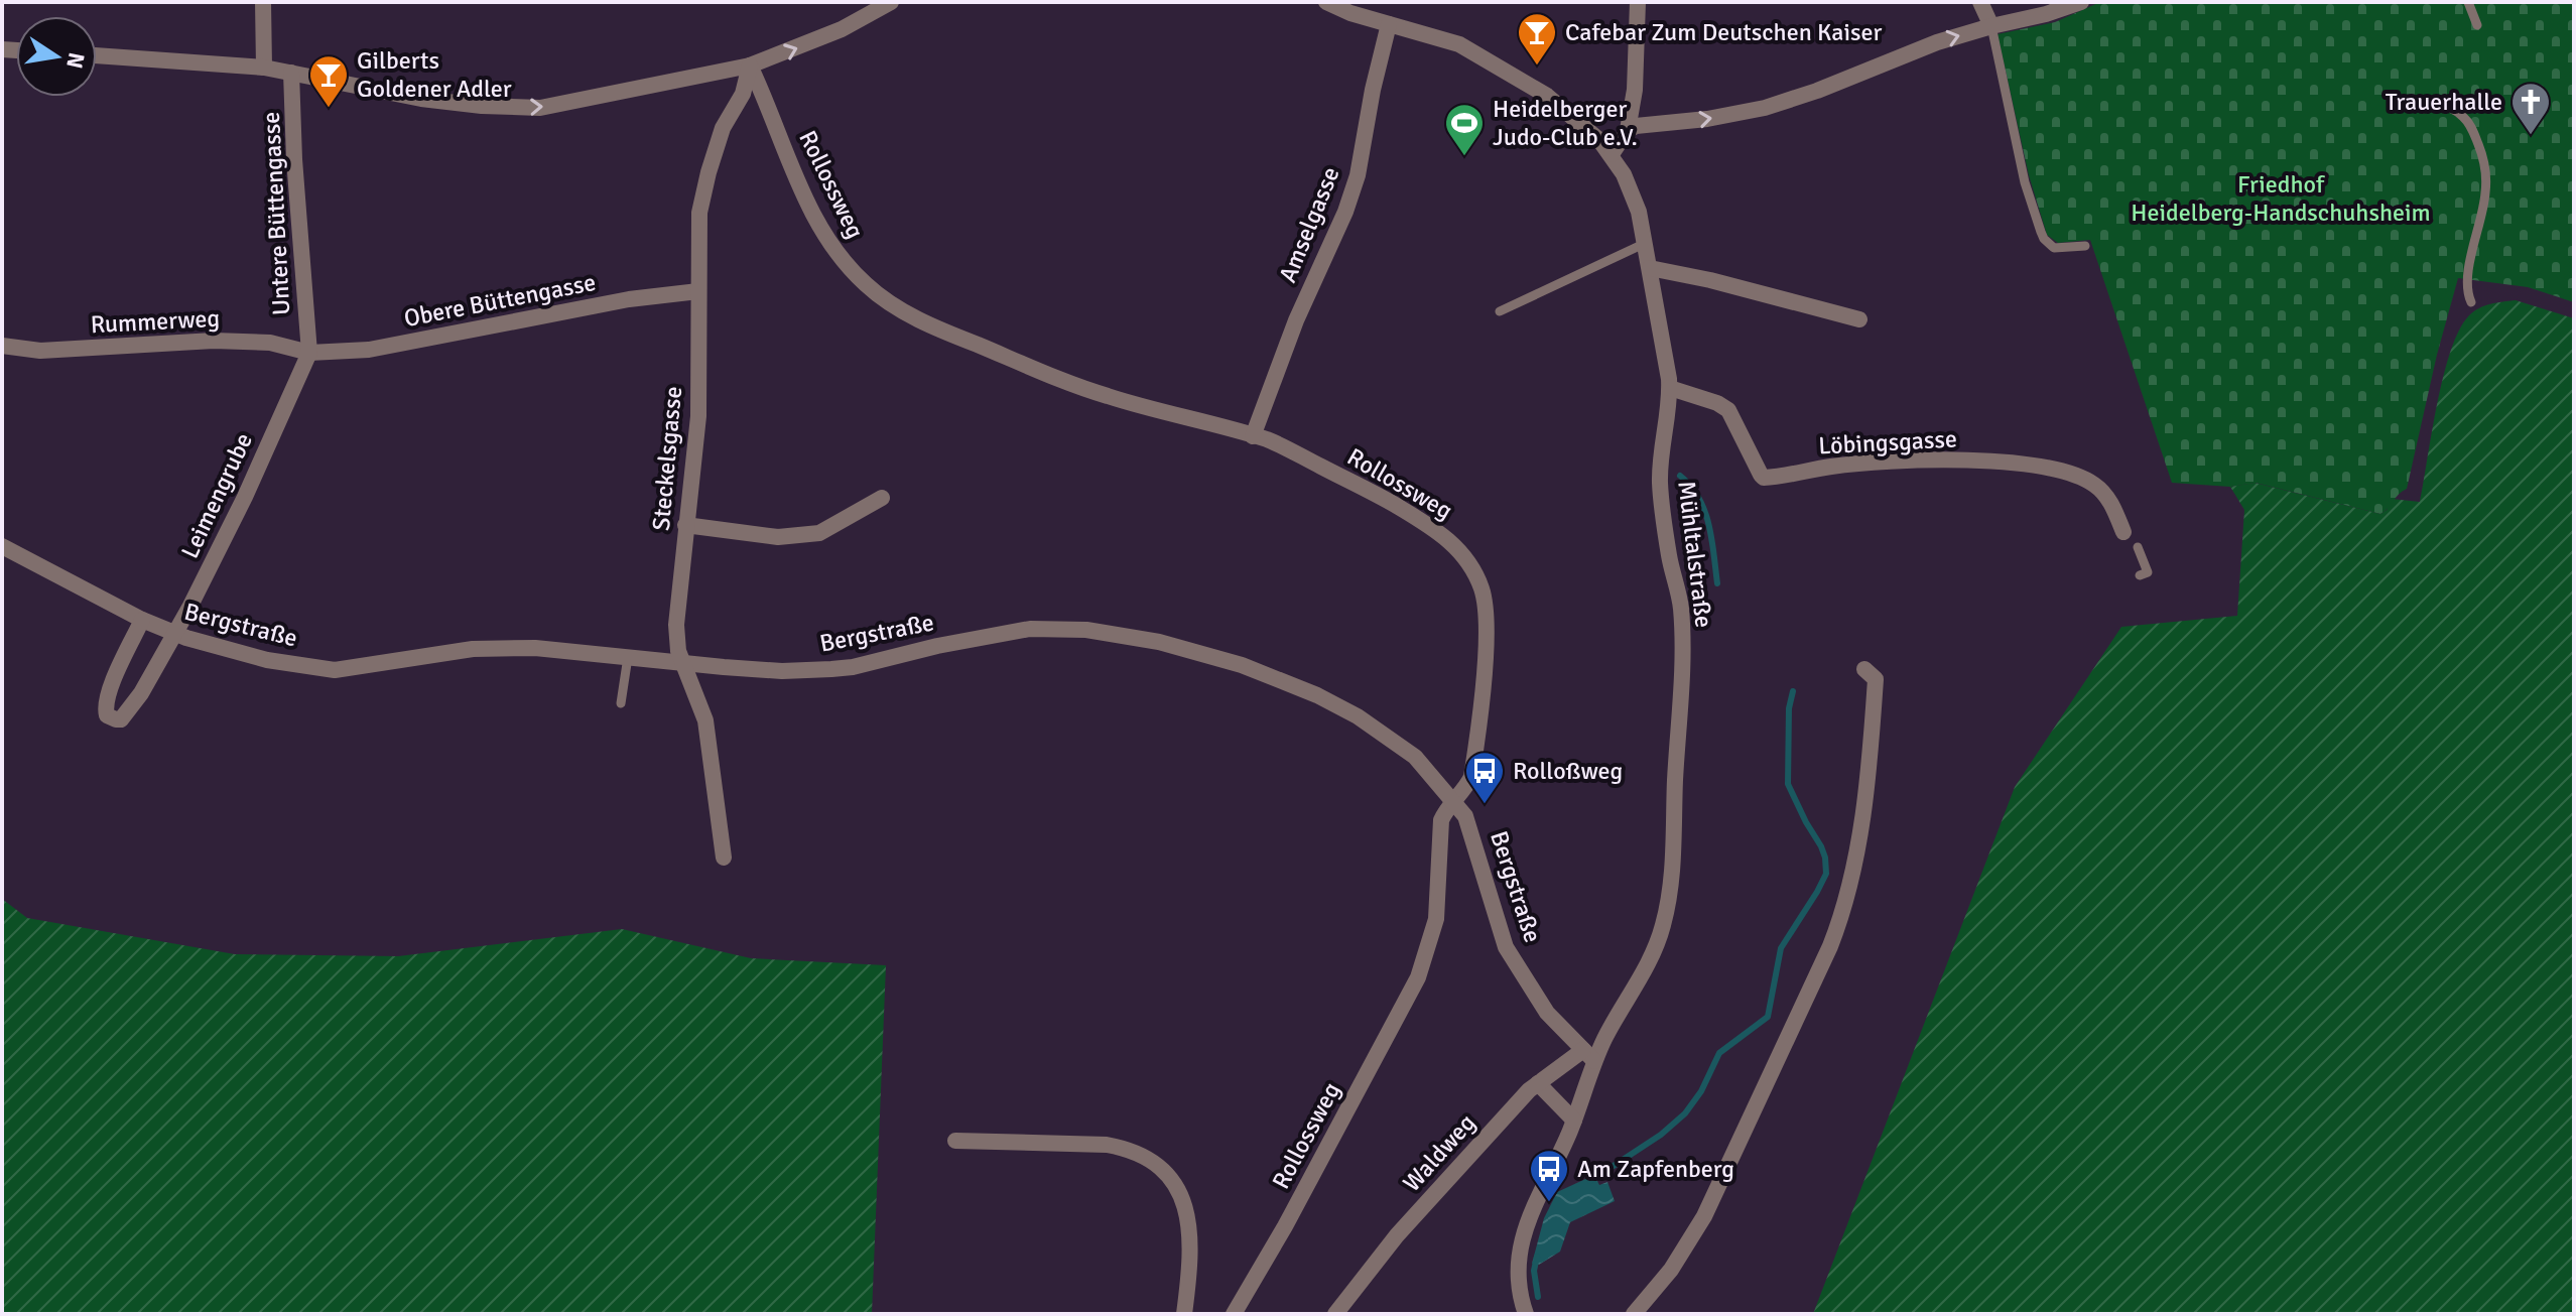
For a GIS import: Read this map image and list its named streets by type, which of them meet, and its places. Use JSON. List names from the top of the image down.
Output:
{
  "streets": {
    "street": [
      "Rollossweg",
      "Untere Büttengasse",
      "Amselgasse",
      "Obere Büttengasse",
      "Rummerweg",
      "Löbingsgasse",
      "Steckelsgasse",
      "Leimengrube",
      "Mühltalstraße",
      "Bergstraße",
      "Waldweg"
    ]
  },
  "crossings": [
    ["Rollossweg", "Amselgasse"],
    ["Rollossweg", "Steckelsgasse"],
    ["Rollossweg", "Bergstraße"],
    ["Untere Büttengasse", "Obere Büttengasse"],
    ["Untere Büttengasse", "Rummerweg"],
    ["Untere Büttengasse", "Leimengrube"],
    ["Amselgasse", "Mühltalstraße"],
    ["Obere Büttengasse", "Rummerweg"],
    ["Obere Büttengasse", "Steckelsgasse"],
    ["Obere Büttengasse", "Leimengrube"],
    ["Rummerweg", "Leimengrube"],
    ["Löbingsgasse", "Mühltalstraße"],
    ["Leimengrube", "Bergstraße"],
    ["Mühltalstraße", "Bergstraße"],
    ["Mühltalstraße", "Waldweg"],
    ["Bergstraße", "Waldweg"]
  ],
  "parks": ["Friedhof Heidelberg-Handschuhsheim"],
  "places": {
    "bar": ["Cafebar Zum Deutschen Kaiser", "Gilberts Goldener Adler"],
    "church": ["Trauerhalle"],
    "sports": ["Heidelberger Judo-Club e.V."],
    "bus stop": ["Rolloßweg", "Am Zapfenberg"]
  },
  "north": "right"
}
